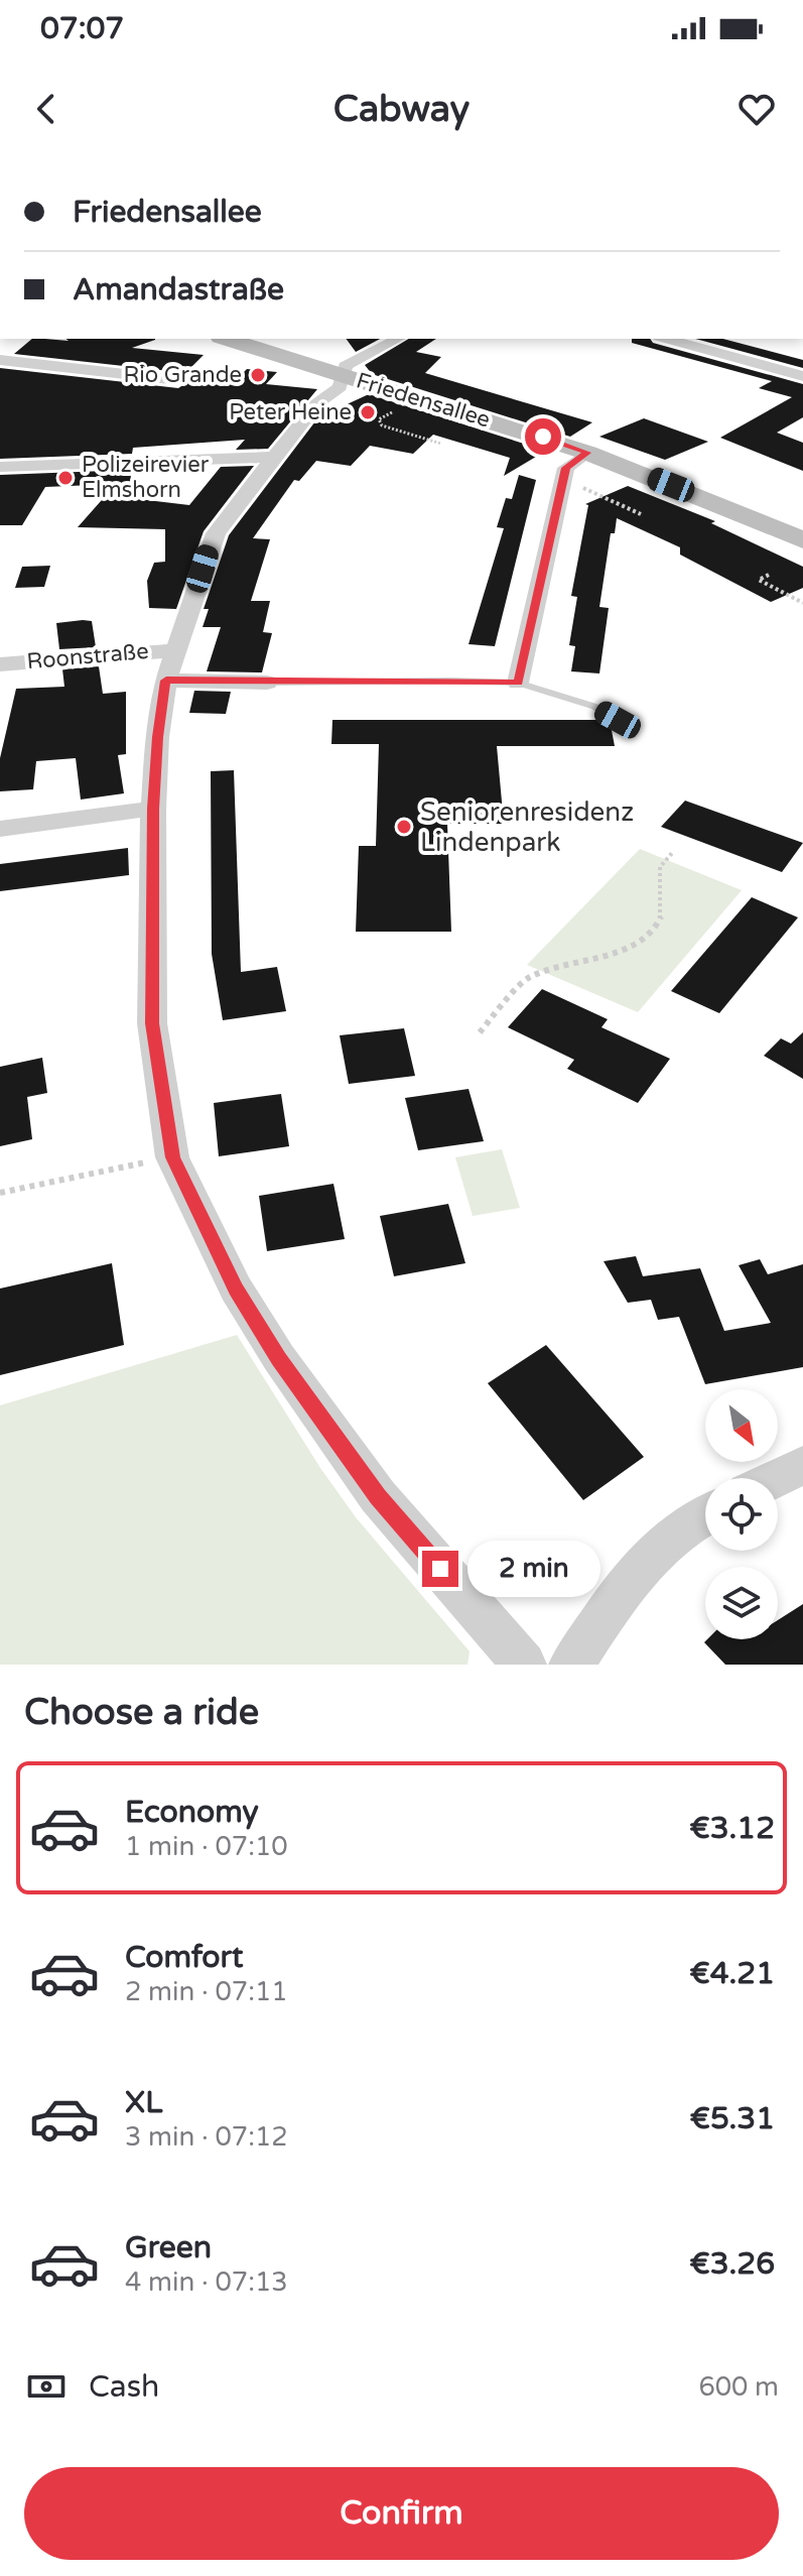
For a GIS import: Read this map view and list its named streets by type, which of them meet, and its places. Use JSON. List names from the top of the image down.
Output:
{
  "streets": {
    "main road": ["Friedensallee"],
    "street": ["Roonstraße"]
  },
  "places": [
    "Rio Grande",
    "Peter Heine",
    "Polizeirevier Elmshorn",
    "Seniorenresidenz Lindenpark"
  ],
  "north": "bottom right",
  "page": {
    "status": "07:07",
    "header": "Cabway",
    "banner": ["Friedensallee", "Amandastraße"],
    "bubble": "2 min",
    "heading": "Choose a ride",
    "list": [
      {
        "name": "Economy",
        "note": "1 min · 07:10",
        "value": "€3.12"
      },
      {
        "name": "Comfort",
        "note": "2 min · 07:11",
        "value": "€4.21"
      },
      {
        "name": "XL",
        "note": "3 min · 07:12",
        "value": "€5.31"
      },
      {
        "name": "Green",
        "note": "4 min · 07:13",
        "value": "€3.26"
      }
    ],
    "pay": ["Cash", "600 m"],
    "buttons": "Confirm"
  }
}
